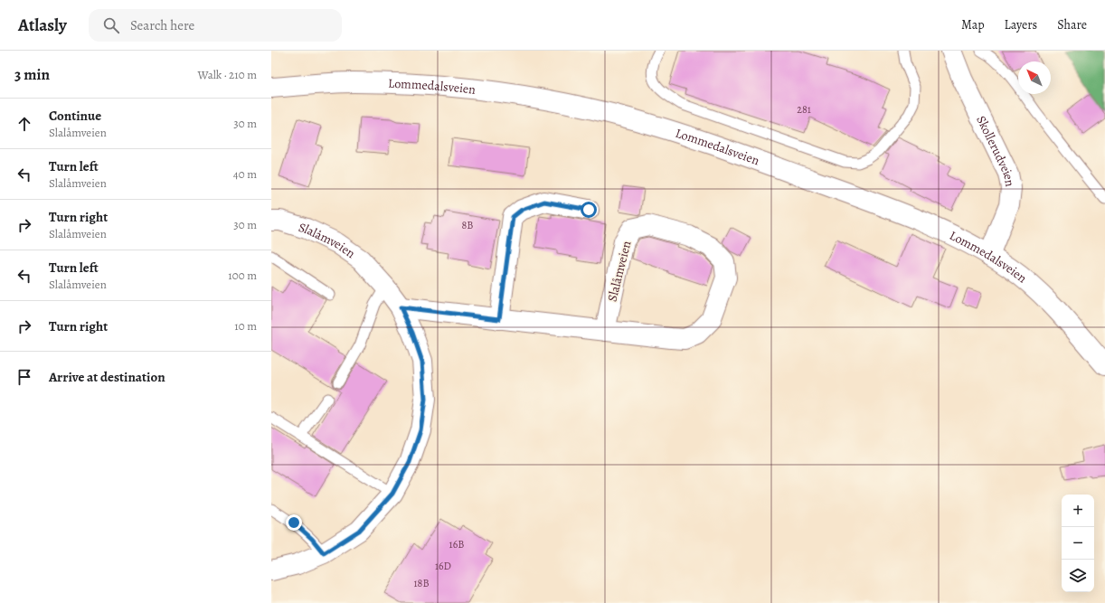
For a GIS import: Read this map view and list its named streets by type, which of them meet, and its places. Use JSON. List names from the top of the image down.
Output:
{
  "streets": {
    "street": ["Lommedalsveien", "Skollerudveien", "Slalåmveien"]
  },
  "crossings": [
    ["Lommedalsveien", "Skollerudveien"]
  ],
  "house_numbers": [
    "281",
    "8B",
    "16B",
    "16D",
    "18B"
  ],
  "north": "top left",
  "page": {
    "header": "Atlasly",
    "search": "Search here",
    "nav": ["Map", "Layers", "Share"],
    "heading": ["3 min", "Walk · 210 m"],
    "list": [
      ["Continue", "Slalåmveien", "30 m"],
      ["Turn left", "Slalåmveien", "40 m"],
      ["Turn right", "Slalåmveien", "30 m"],
      ["Turn left", "Slalåmveien", "100 m"],
      ["Turn right", "10 m"],
      "Arrive at destination"
    ],
    "map_buttons": ["+", "−"]
  }
}
